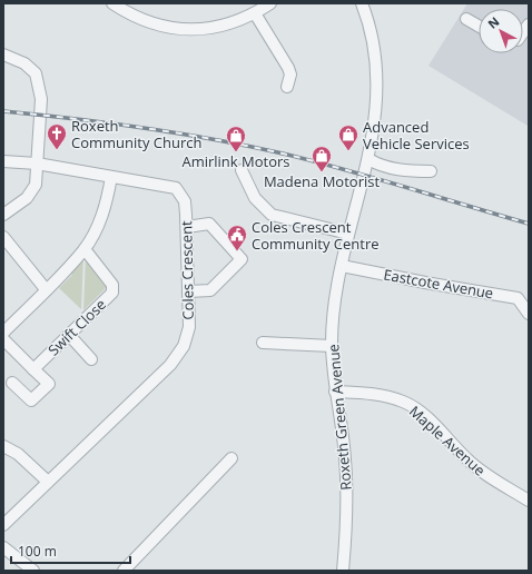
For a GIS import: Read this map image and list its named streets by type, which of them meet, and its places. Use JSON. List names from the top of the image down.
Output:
{
  "streets": {
    "street": [
      "Coles Crescent",
      "Eastcote Avenue",
      "Swift Close",
      "Roxeth Green Avenue",
      "Maple Avenue"
    ]
  },
  "crossings": [
    ["Eastcote Avenue", "Roxeth Green Avenue"],
    ["Roxeth Green Avenue", "Maple Avenue"]
  ],
  "places": {
    "church": ["Roxeth Community Church"],
    "shop": ["Advanced Vehicle Services", "Amirlink Motors", "Madena Motorist"],
    "public building": ["Coles Crescent Community Centre"]
  },
  "scale_bar": "100 m",
  "north": "top left"
}
